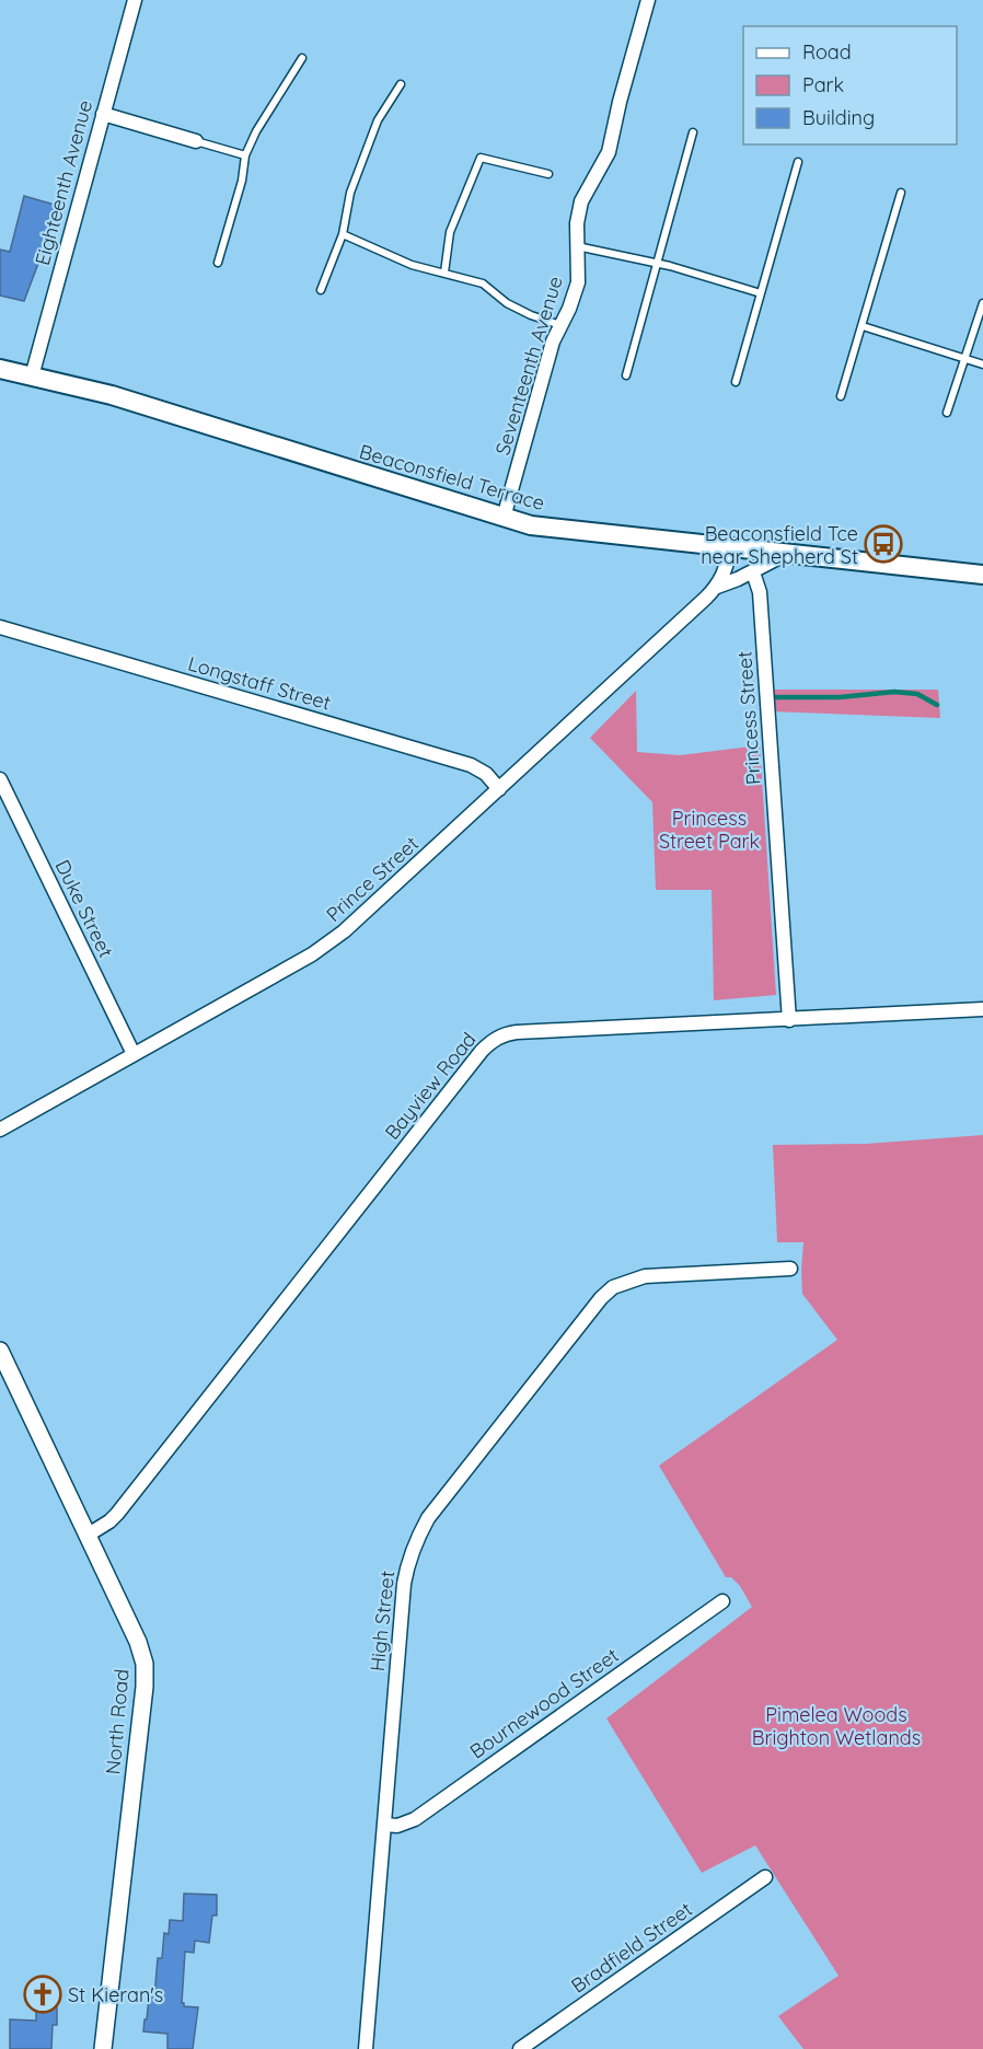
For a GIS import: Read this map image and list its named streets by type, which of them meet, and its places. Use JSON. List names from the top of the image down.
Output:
{
  "streets": {
    "main road": ["Beaconsfield Terrace"],
    "street": [
      "Eighteenth Avenue",
      "Seventeenth Avenue",
      "Longstaff Street",
      "Princess Street",
      "Prince Street",
      "Duke Street",
      "Bayview Road",
      "High Street",
      "Bournewood Street",
      "North Road",
      "Bradfield Street"
    ]
  },
  "crossings": [
    ["Eighteenth Avenue", "Beaconsfield Terrace"],
    ["Seventeenth Avenue", "Beaconsfield Terrace"],
    ["Beaconsfield Terrace", "Prince Street"],
    ["Longstaff Street", "Prince Street"],
    ["Princess Street", "Prince Street"],
    ["Princess Street", "Bayview Road"],
    ["Prince Street", "Duke Street"],
    ["Bayview Road", "North Road"],
    ["High Street", "Bournewood Street"]
  ],
  "parks": ["Princess Street Park", "Pimelea Woods Brighton Wetlands"],
  "places": {
    "bus stop": ["Beaconsfield Tce near Shepherd St"],
    "church": ["St Kieran's"]
  },
  "legend": ["Road", "Park", "Building"]
}
